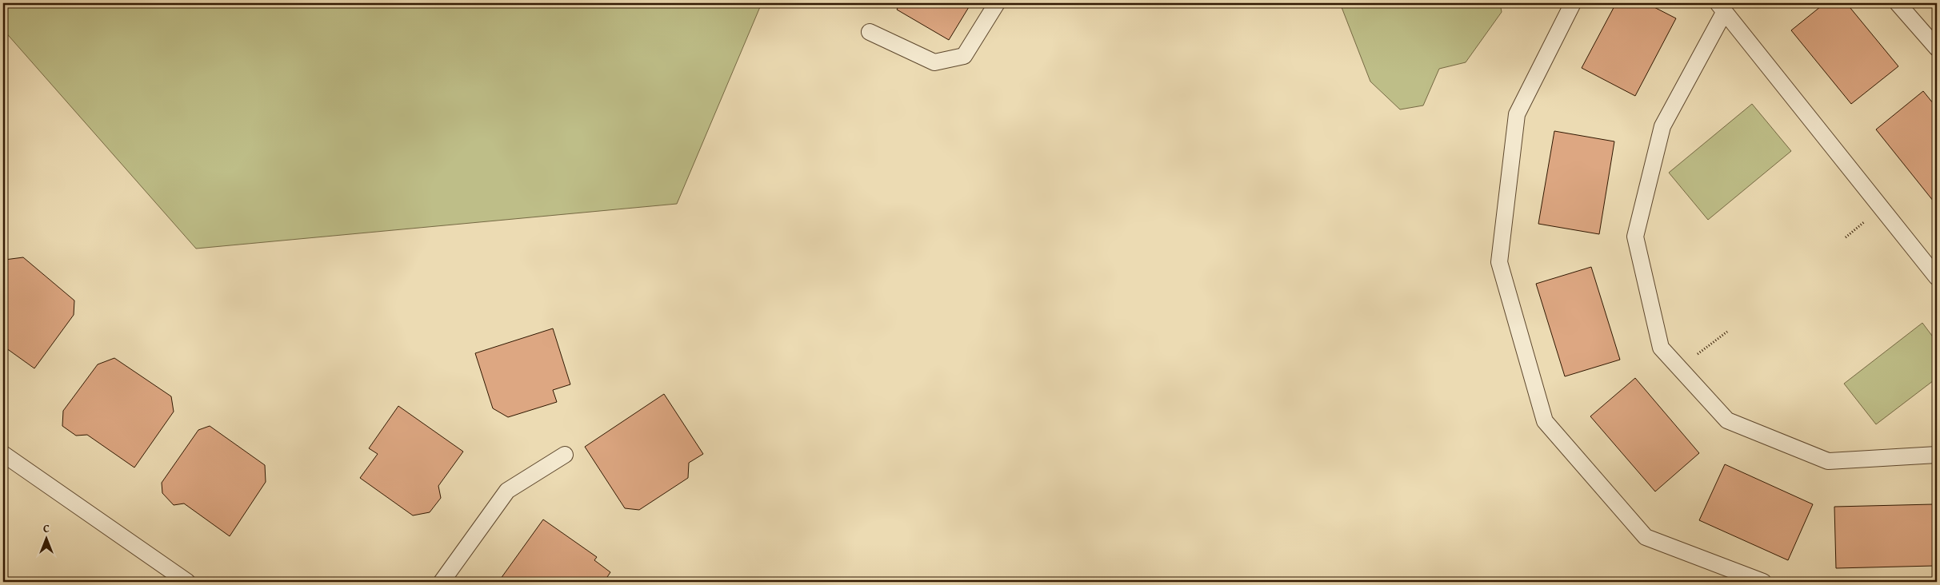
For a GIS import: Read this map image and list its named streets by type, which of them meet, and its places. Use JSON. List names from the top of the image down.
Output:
{
  "north": "top"
}
